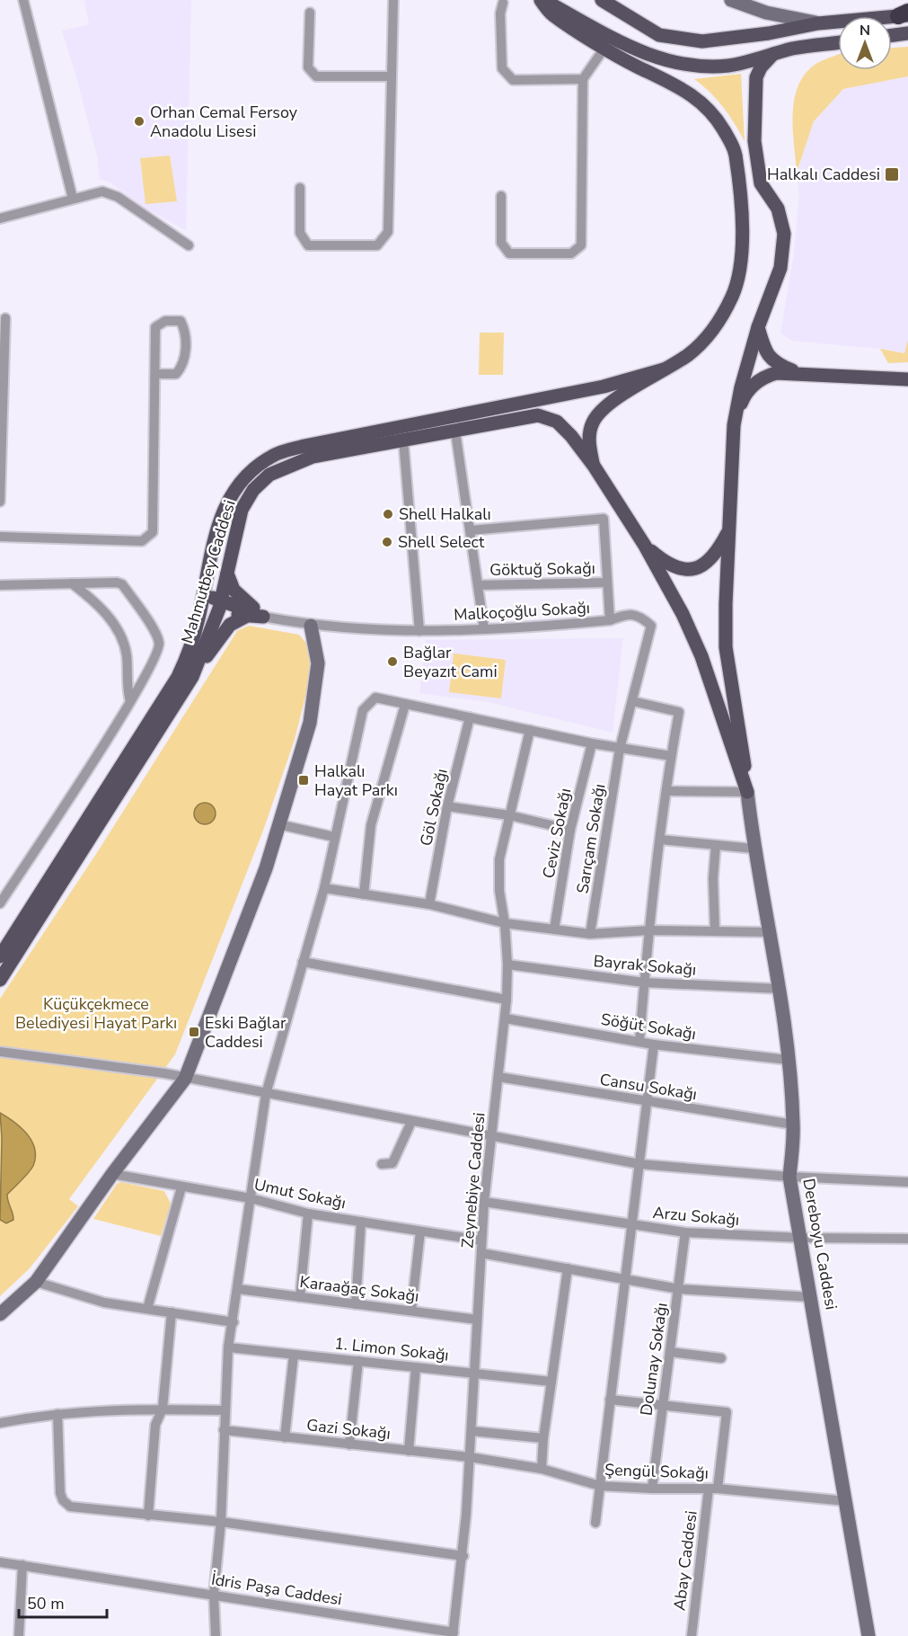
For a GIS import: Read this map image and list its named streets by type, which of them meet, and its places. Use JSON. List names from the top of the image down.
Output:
{
  "streets": {
    "main road": ["Mahmutbey Caddesi", "Dereboyu Caddesi"],
    "street": [
      "Göktuğ Sokağı",
      "Malkoçoğlu Sokağı",
      "Göl Sokağı",
      "Ceviz Sokağı",
      "Sarıçam Sokağı",
      "Bayrak Sokağı",
      "Söğüt Sokağı",
      "Cansu Sokağı",
      "Zeynebiye Caddesi",
      "Umut Sokağı",
      "Arzu Sokağı",
      "Karaağaç Sokağı",
      "1. Limon Sokağı",
      "Dolunay Sokağı",
      "Gazi Sokağı",
      "Şengül Sokağı",
      "Abay Caddesi",
      "İdris Paşa Caddesi"
    ]
  },
  "crossings": [
    ["Malkoçoğlu Sokağı", "Sarıçam Sokağı"],
    ["Bayrak Sokağı", "Zeynebiye Caddesi"],
    ["Bayrak Sokağı", "Dereboyu Caddesi"],
    ["Söğüt Sokağı", "Zeynebiye Caddesi"],
    ["Söğüt Sokağı", "Dereboyu Caddesi"],
    ["Cansu Sokağı", "Zeynebiye Caddesi"],
    ["Cansu Sokağı", "Dereboyu Caddesi"],
    ["Zeynebiye Caddesi", "Umut Sokağı"],
    ["Zeynebiye Caddesi", "Arzu Sokağı"],
    ["Zeynebiye Caddesi", "Karaağaç Sokağı"],
    ["Zeynebiye Caddesi", "1. Limon Sokağı"],
    ["Zeynebiye Caddesi", "Gazi Sokağı"],
    ["Zeynebiye Caddesi", "Şengül Sokağı"],
    ["Zeynebiye Caddesi", "İdris Paşa Caddesi"],
    ["Arzu Sokağı", "Dereboyu Caddesi"],
    ["Arzu Sokağı", "Dolunay Sokağı"],
    ["Dereboyu Caddesi", "Şengül Sokağı"],
    ["Dolunay Sokağı", "Şengül Sokağı"],
    ["Dolunay Sokağı", "Abay Caddesi"],
    ["Gazi Sokağı", "Şengül Sokağı"],
    ["Şengül Sokağı", "Abay Caddesi"]
  ],
  "parks": ["Küçükçekmece Belediyesi Hayat Parkı"],
  "places": {
    "other": [
      "Orhan Cemal Fersoy Anadolu Lisesi",
      "Shell Halkalı",
      "Shell Select",
      "Bağlar Beyazıt Cami"
    ],
    "transit": ["Halkalı Caddesi", "Halkalı Hayat Parkı", "Eski Bağlar Caddesi"]
  },
  "scale_bar": "50 m",
  "north": "top"
}
